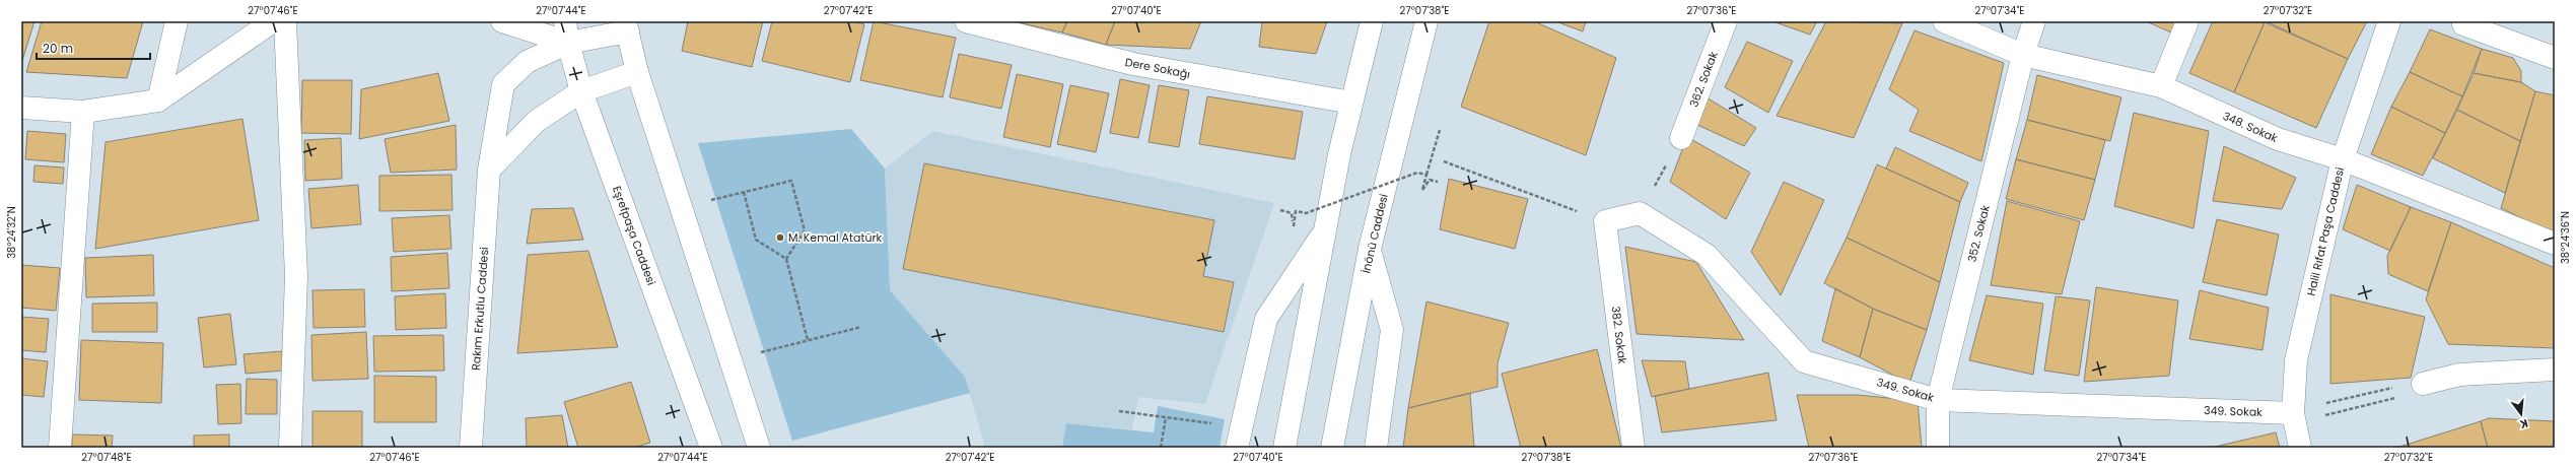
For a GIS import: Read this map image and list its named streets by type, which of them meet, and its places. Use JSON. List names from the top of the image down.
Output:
{
  "streets": {
    "street": [
      "Dere Sokağı",
      "362. Sokak",
      "348. Sokak",
      "Halil Rıfat Paşa Caddesi",
      "İnönü Caddesi",
      "352. Sokak",
      "Eşrefpaşa Caddesi",
      "Rakım Erkutlu Caddesi",
      "382. Sokak",
      "349. Sokak"
    ]
  },
  "crossings": [
    ["348. Sokak", "Halil Rıfat Paşa Caddesi"],
    ["348. Sokak", "352. Sokak"],
    ["Halil Rıfat Paşa Caddesi", "349. Sokak"],
    ["352. Sokak", "349. Sokak"],
    ["Eşrefpaşa Caddesi", "Rakım Erkutlu Caddesi"]
  ],
  "places": ["M. Kemal Atatürk"],
  "scale_bar": "20 m",
  "north": "bottom",
  "coordinates": [
    "27°07'46\"E",
    "27°07'44\"E",
    "27°07'42\"E",
    "27°07'40\"E",
    "27°07'38\"E",
    "27°07'36\"E",
    "27°07'34\"E",
    "27°07'32\"E",
    "38°24'32\"N",
    "38°24'36\"N",
    "27°07'48\"E"
  ]
}
